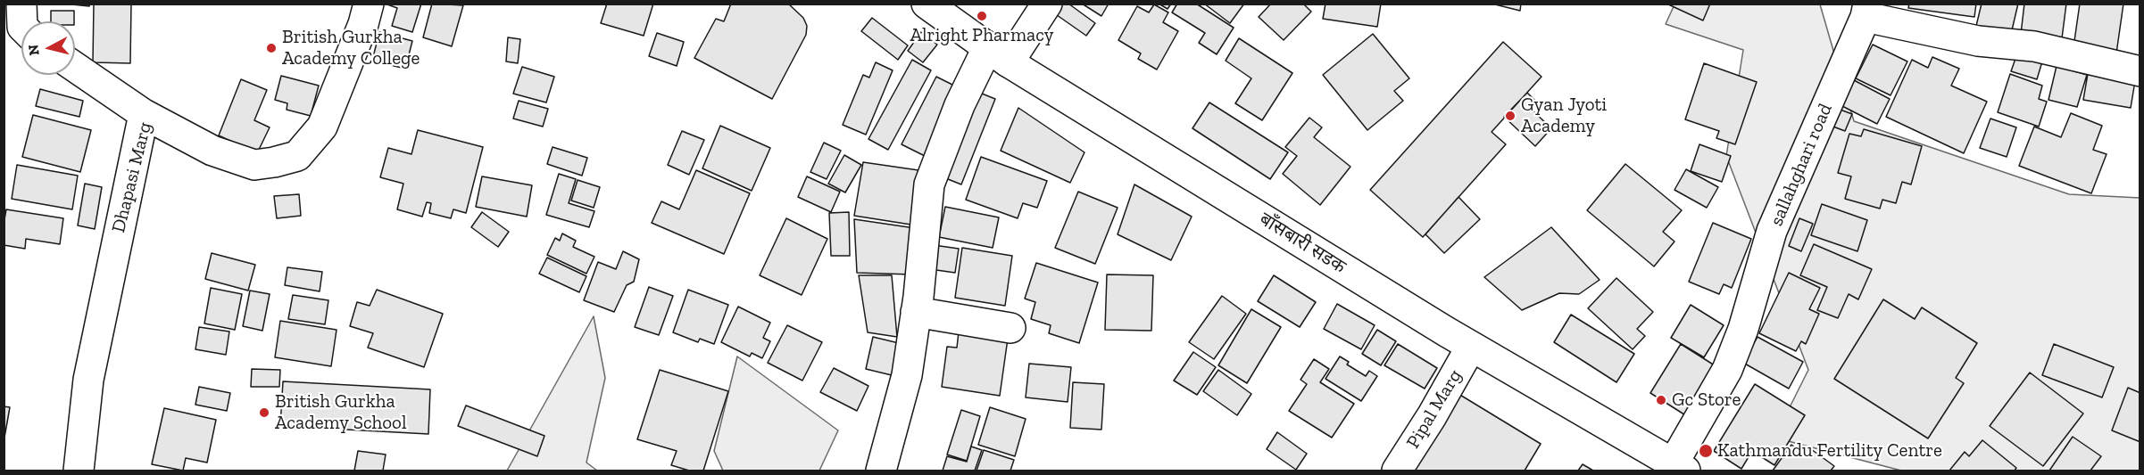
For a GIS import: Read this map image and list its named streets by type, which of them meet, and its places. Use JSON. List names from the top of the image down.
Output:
{
  "streets": {
    "street": [
      "sallahghari road",
      "Dhapasi Marg",
      "बाँसबारी सडक",
      "Pipal Marg"
    ]
  },
  "crossings": [
    ["sallahghari road", "बाँसबारी सडक"],
    ["बाँसबारी सडक", "Pipal Marg"]
  ],
  "places": [
    "Alright Pharmacy",
    "British Gurkha Academy College",
    "Gyan Jyoti Academy",
    "Gc Store",
    "British Gurkha Academy School",
    "Kathmandu Fertility Centre"
  ],
  "north": "left"
}
